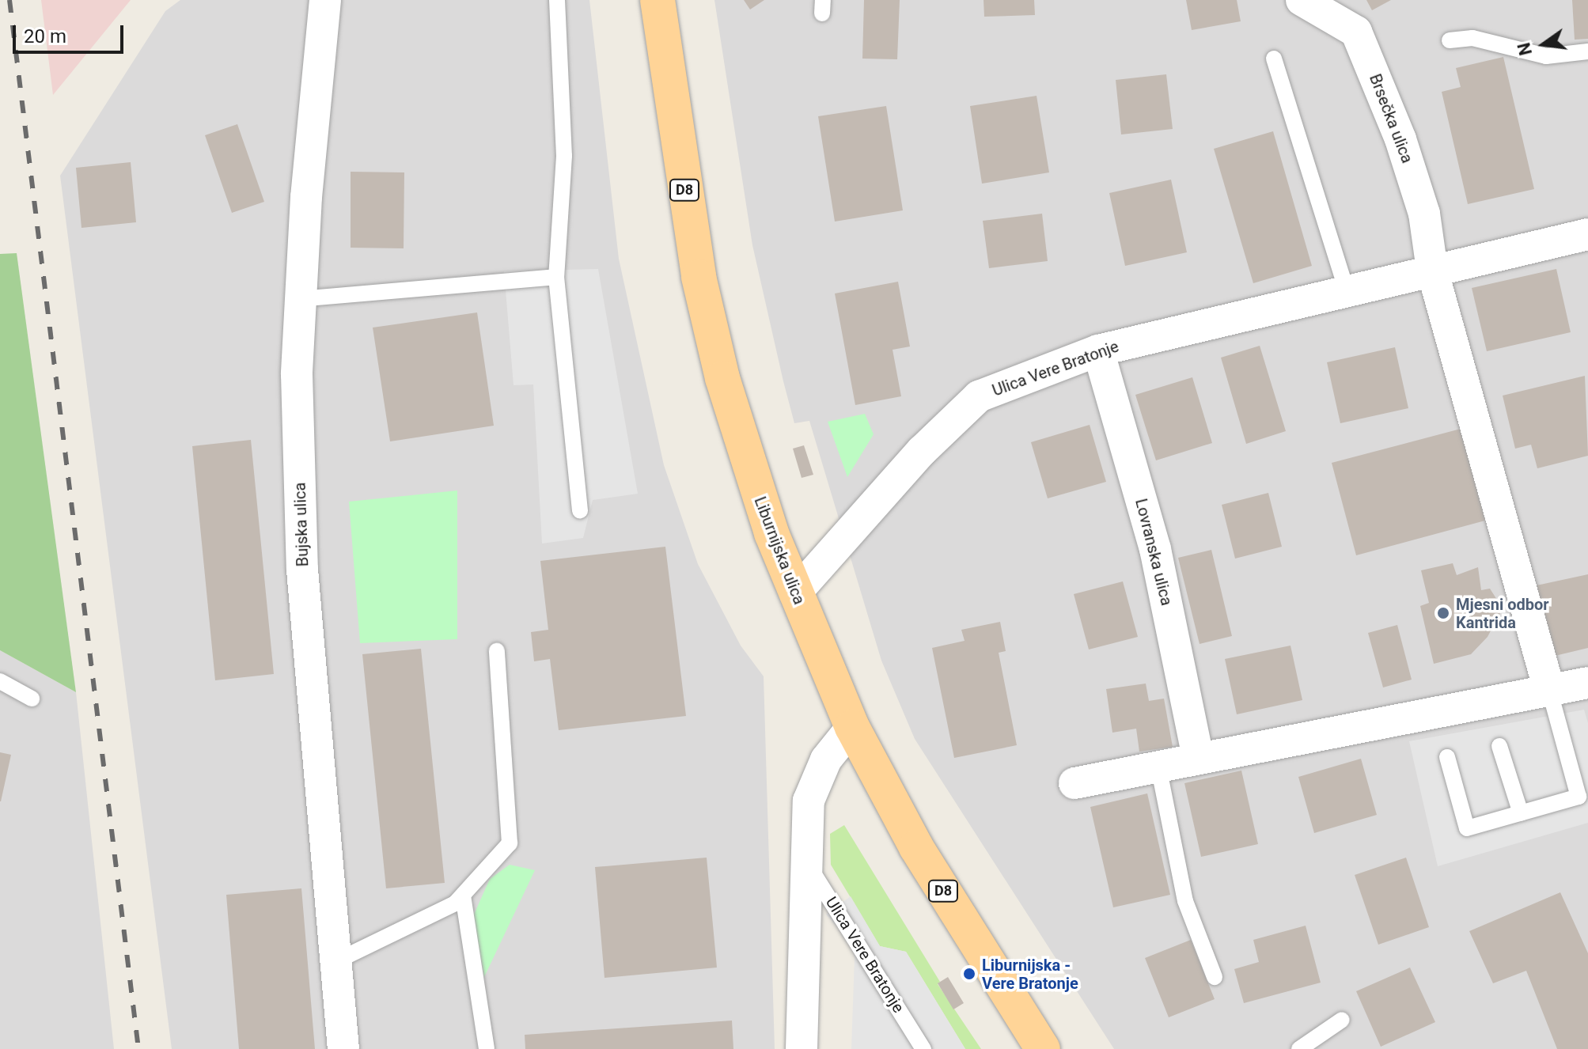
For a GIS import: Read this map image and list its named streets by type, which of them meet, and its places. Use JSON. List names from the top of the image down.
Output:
{
  "streets": {
    "main road": ["D8", "Liburnijska ulica"],
    "street": [
      "Brsečka ulica",
      "Ulica Vere Bratonje",
      "Bujska ulica",
      "Lovranska ulica"
    ]
  },
  "crossings": [
    ["Brsečka ulica", "Ulica Vere Bratonje"],
    ["Ulica Vere Bratonje", "Liburnijska ulica"],
    ["Ulica Vere Bratonje", "Lovranska ulica"]
  ],
  "places": ["Mjesni odbor Kantrida", "Liburnijska - Vere Bratonje"],
  "scale_bar": "20 m",
  "north": "left"
}
